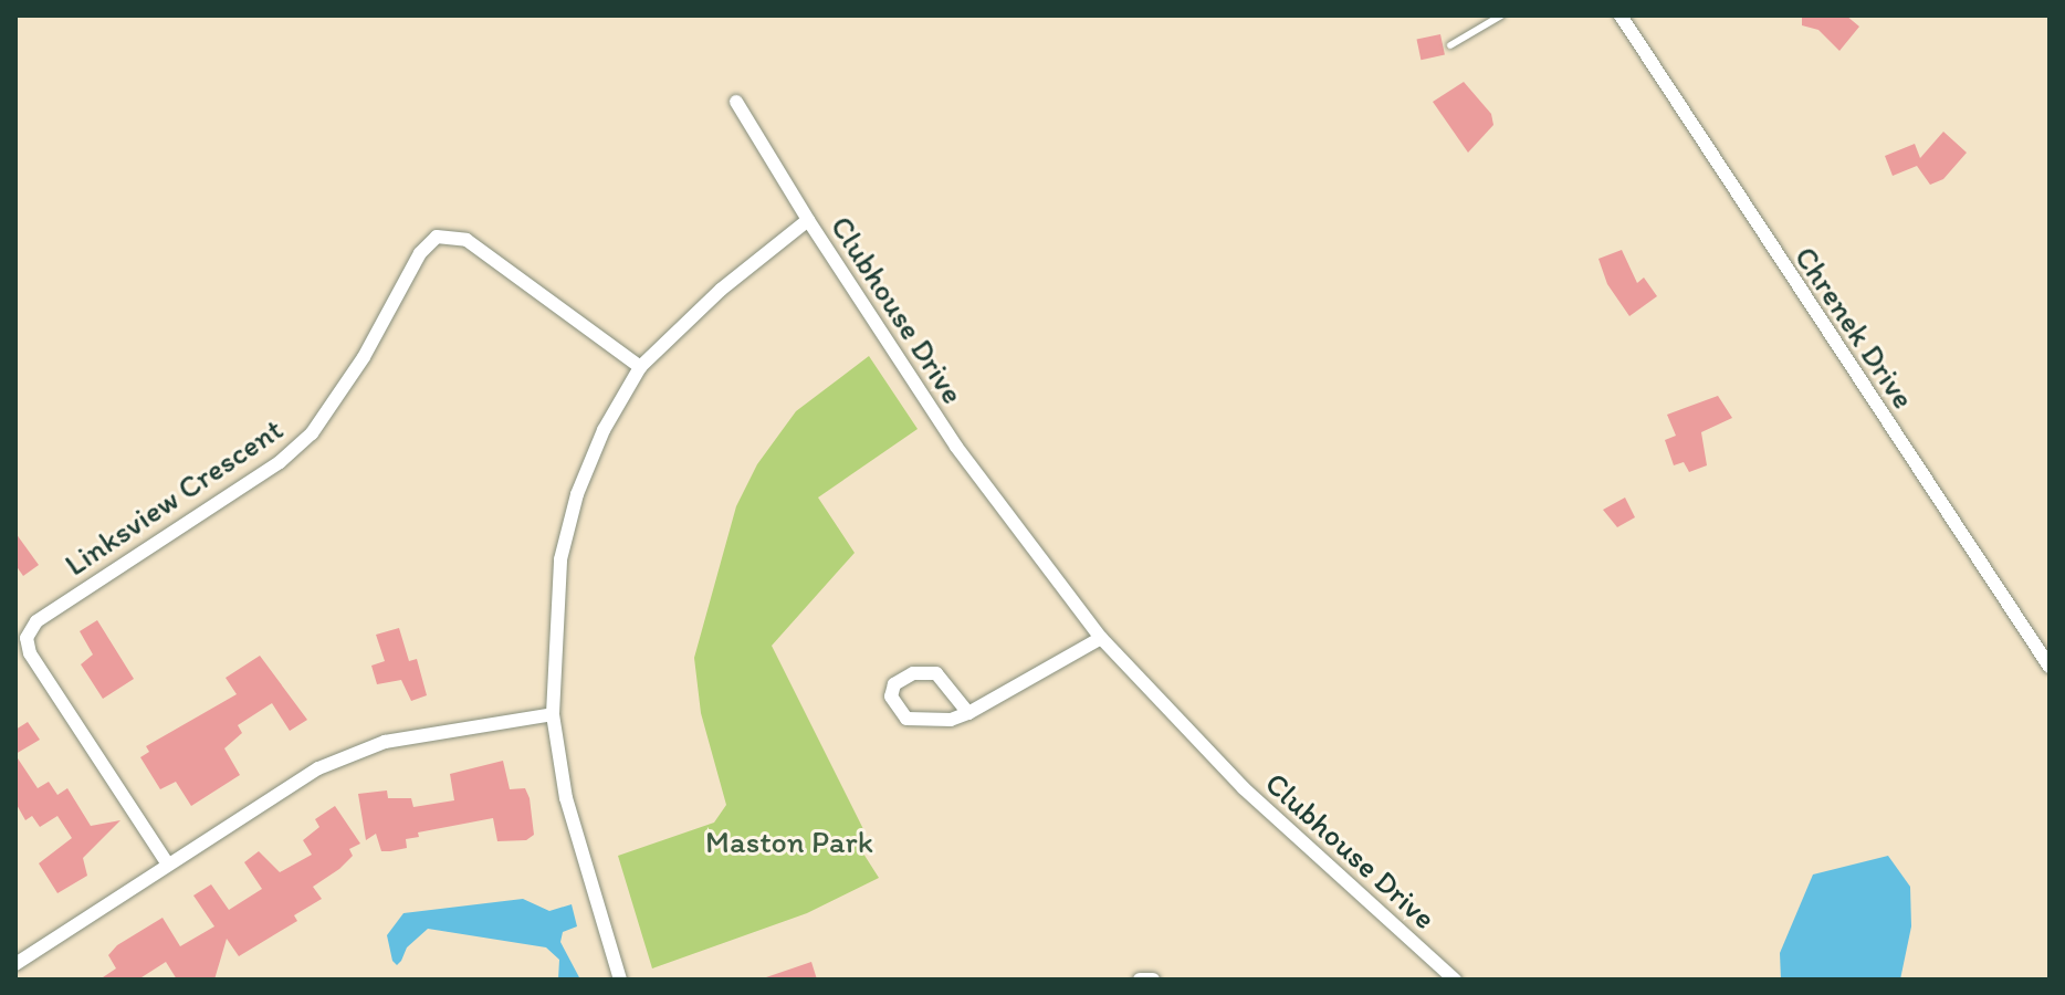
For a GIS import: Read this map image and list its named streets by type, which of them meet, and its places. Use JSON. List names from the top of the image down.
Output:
{
  "streets": {
    "street": ["Clubhouse Drive", "Chrenek Drive", "Linksview Crescent"]
  },
  "crossings": [
    ["Clubhouse Drive", "Linksview Crescent"]
  ],
  "parks": ["Maston Park"]
}
